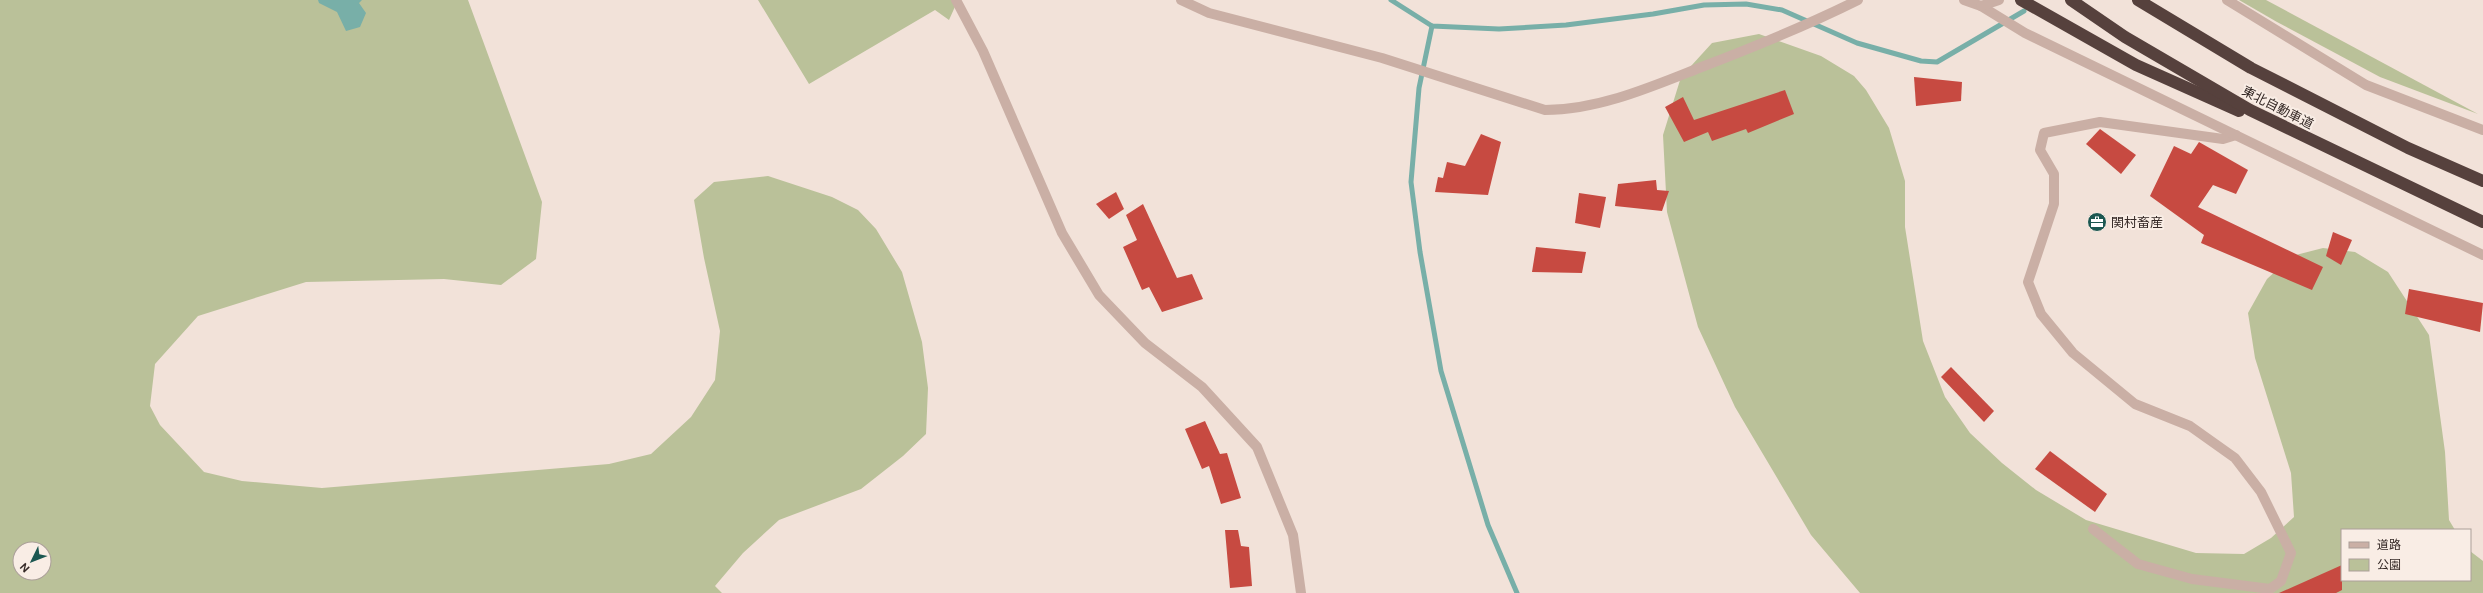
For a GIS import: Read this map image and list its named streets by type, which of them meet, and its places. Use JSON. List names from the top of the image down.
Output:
{
  "streets": {
    "highway": ["東北自動車道"]
  },
  "places": {
    "office": ["関村畜産"]
  },
  "legend": ["道路", "公園"],
  "north": "bottom left"
}
